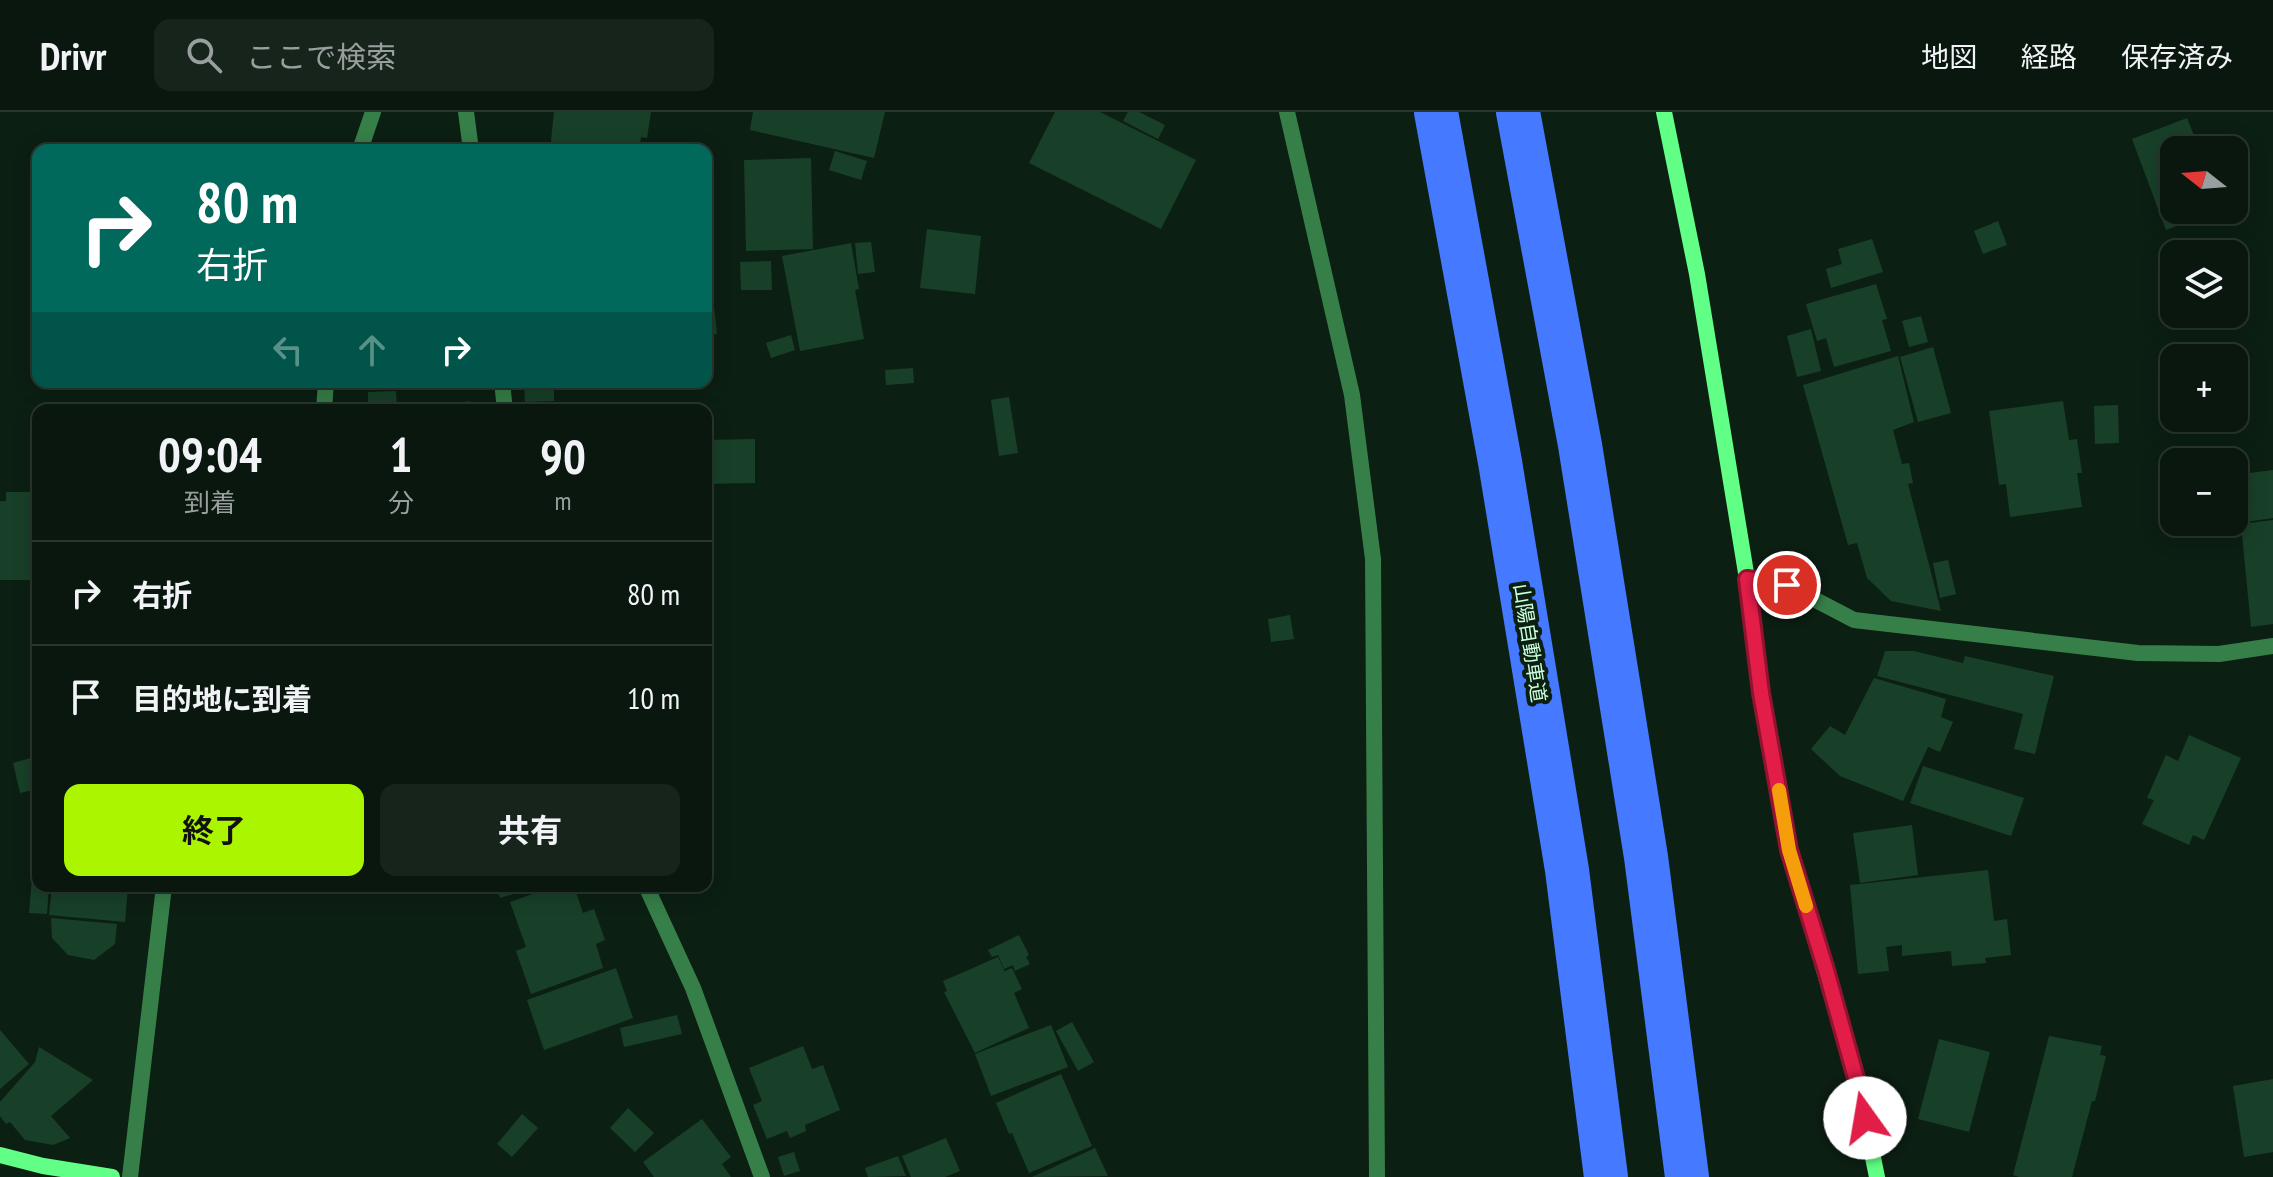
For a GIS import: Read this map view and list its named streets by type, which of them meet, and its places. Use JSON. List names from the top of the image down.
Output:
{
  "streets": {
    "highway": ["山陽自動車道"]
  },
  "north": "left",
  "page": {
    "header": "Drivr",
    "search": "ここで検索",
    "nav": ["地図", "経路", "保存済み"],
    "map_buttons": ["+", "−"],
    "turn": ["80 m", "右折"],
    "eta": [
      "09:04",
      "到着",
      "1",
      "分",
      "90",
      "m"
    ],
    "list": [
      {
        "name": "右折",
        "value": "80 m"
      },
      {
        "name": "目的地に到着",
        "value": "10 m"
      }
    ],
    "buttons": ["終了", "共有"]
  }
}
